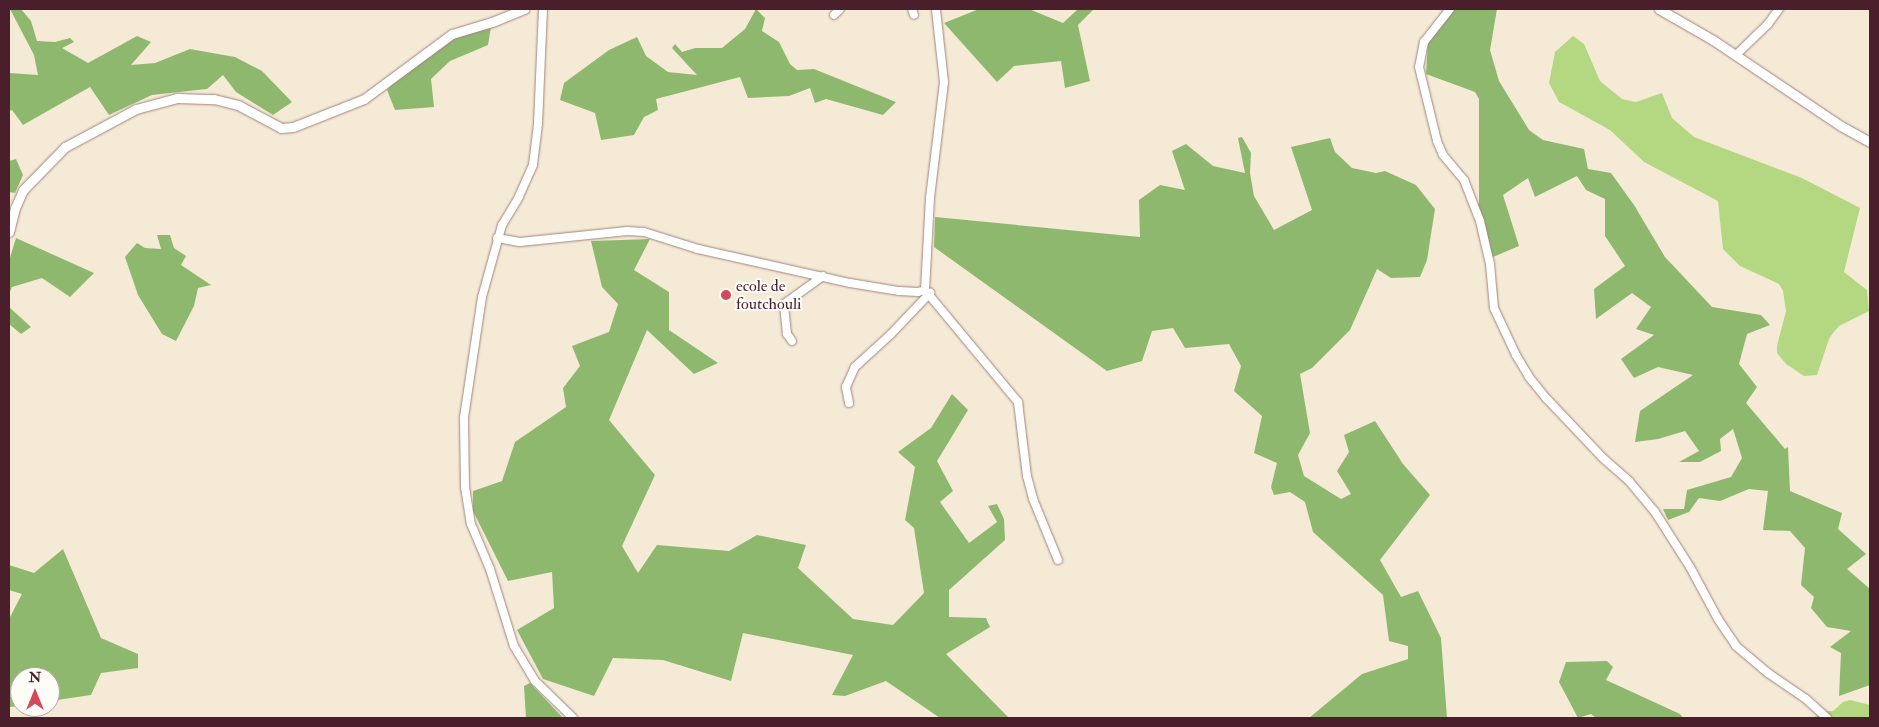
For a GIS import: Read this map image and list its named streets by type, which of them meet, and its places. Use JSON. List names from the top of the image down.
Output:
{
  "places": ["ecole de foutchouli"],
  "north": "top"
}
